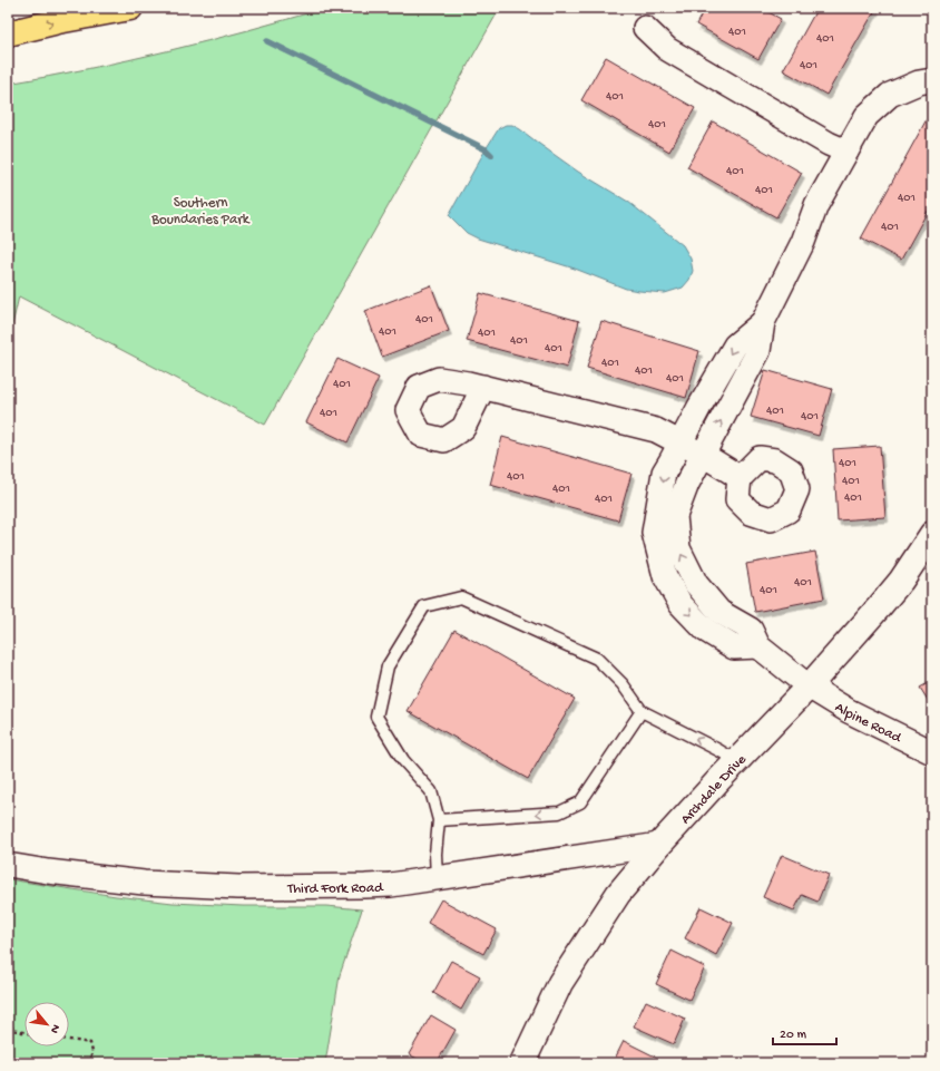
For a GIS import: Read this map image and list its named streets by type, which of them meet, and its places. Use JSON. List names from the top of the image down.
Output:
{
  "streets": {
    "street": ["Alpine Road", "Archdale Drive", "Third Fork Road"]
  },
  "crossings": [
    ["Alpine Road", "Archdale Drive"],
    ["Archdale Drive", "Third Fork Road"]
  ],
  "one_way": ["Alpine Road"],
  "parks": ["Southern Boundaries Park"],
  "house_numbers": [
    "401",
    "401",
    "401",
    "401",
    "401",
    "401",
    "401",
    "401",
    "401",
    "401",
    "401",
    "401",
    "401",
    "401",
    "401",
    "401",
    "401",
    "401",
    "401",
    "401",
    "401",
    "401",
    "401",
    "401",
    "401",
    "401",
    "401",
    "401",
    "401"
  ],
  "scale_bar": "20 m",
  "north": "bottom right"
}
